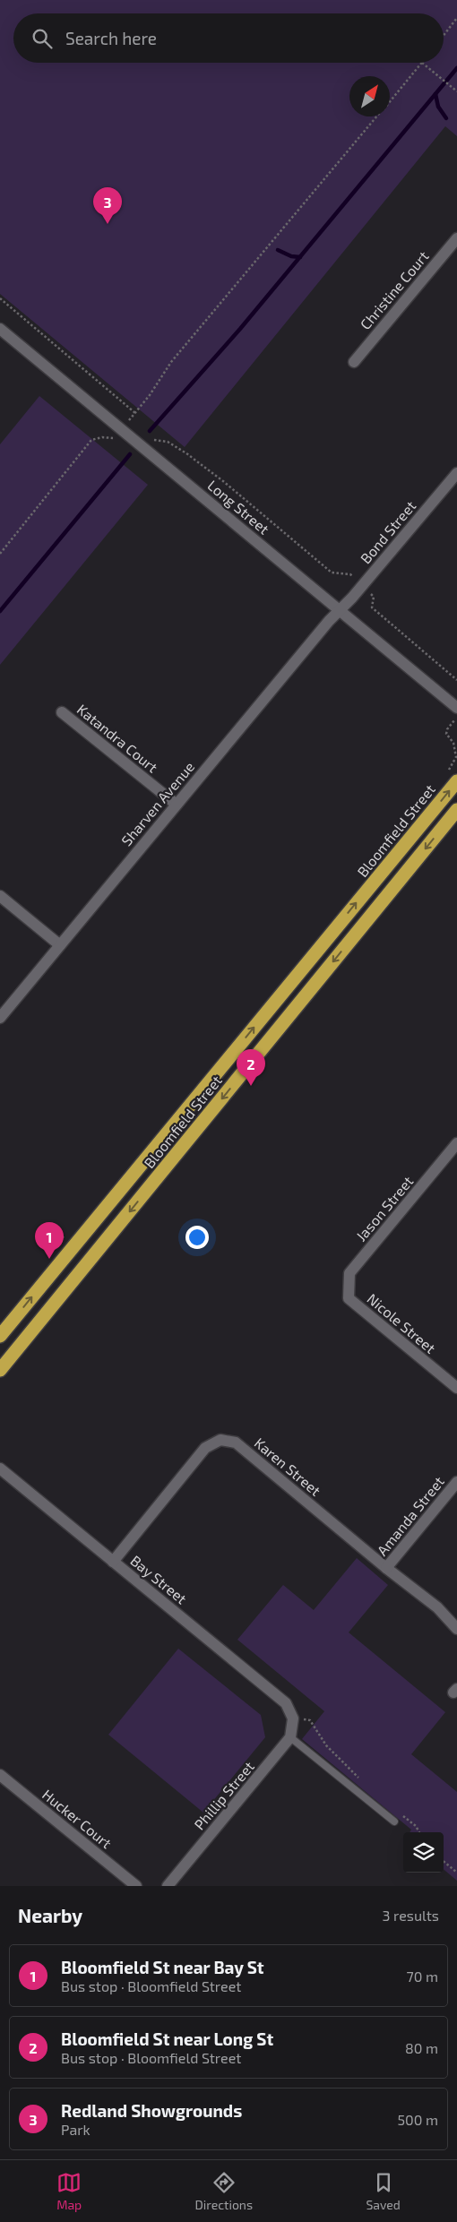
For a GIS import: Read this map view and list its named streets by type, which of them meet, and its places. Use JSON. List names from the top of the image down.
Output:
{
  "streets": {
    "highway": ["Bloomfield Street"],
    "street": [
      "Christine Court",
      "Long Street",
      "Bond Street",
      "Katandra Court",
      "Sharven Avenue",
      "Jason Street",
      "Nicole Street",
      "Karen Street",
      "Amanda Street",
      "Bay Street",
      "Phillip Street",
      "Hucker Court"
    ]
  },
  "crossings": [
    ["Long Street", "Bond Street"],
    ["Long Street", "Sharven Avenue"],
    ["Bond Street", "Sharven Avenue"],
    ["Katandra Court", "Sharven Avenue"],
    ["Jason Street", "Nicole Street"],
    ["Karen Street", "Amanda Street"],
    ["Karen Street", "Bay Street"]
  ],
  "north": "top right",
  "page": {
    "search": "Search here",
    "pins": ["3", "2", "1"],
    "heading": ["Nearby", "3 results"],
    "list": [
      {
        "mark": "1",
        "name": "Bloomfield St near Bay St",
        "note": "Bus stop · Bloomfield Street",
        "value": "70 m"
      },
      {
        "mark": "2",
        "name": "Bloomfield St near Long St",
        "note": "Bus stop · Bloomfield Street",
        "value": "80 m"
      },
      {
        "mark": "3",
        "name": "Redland Showgrounds",
        "note": "Park",
        "value": "500 m"
      }
    ],
    "nav": ["Map", "Directions", "Saved"]
  }
}
